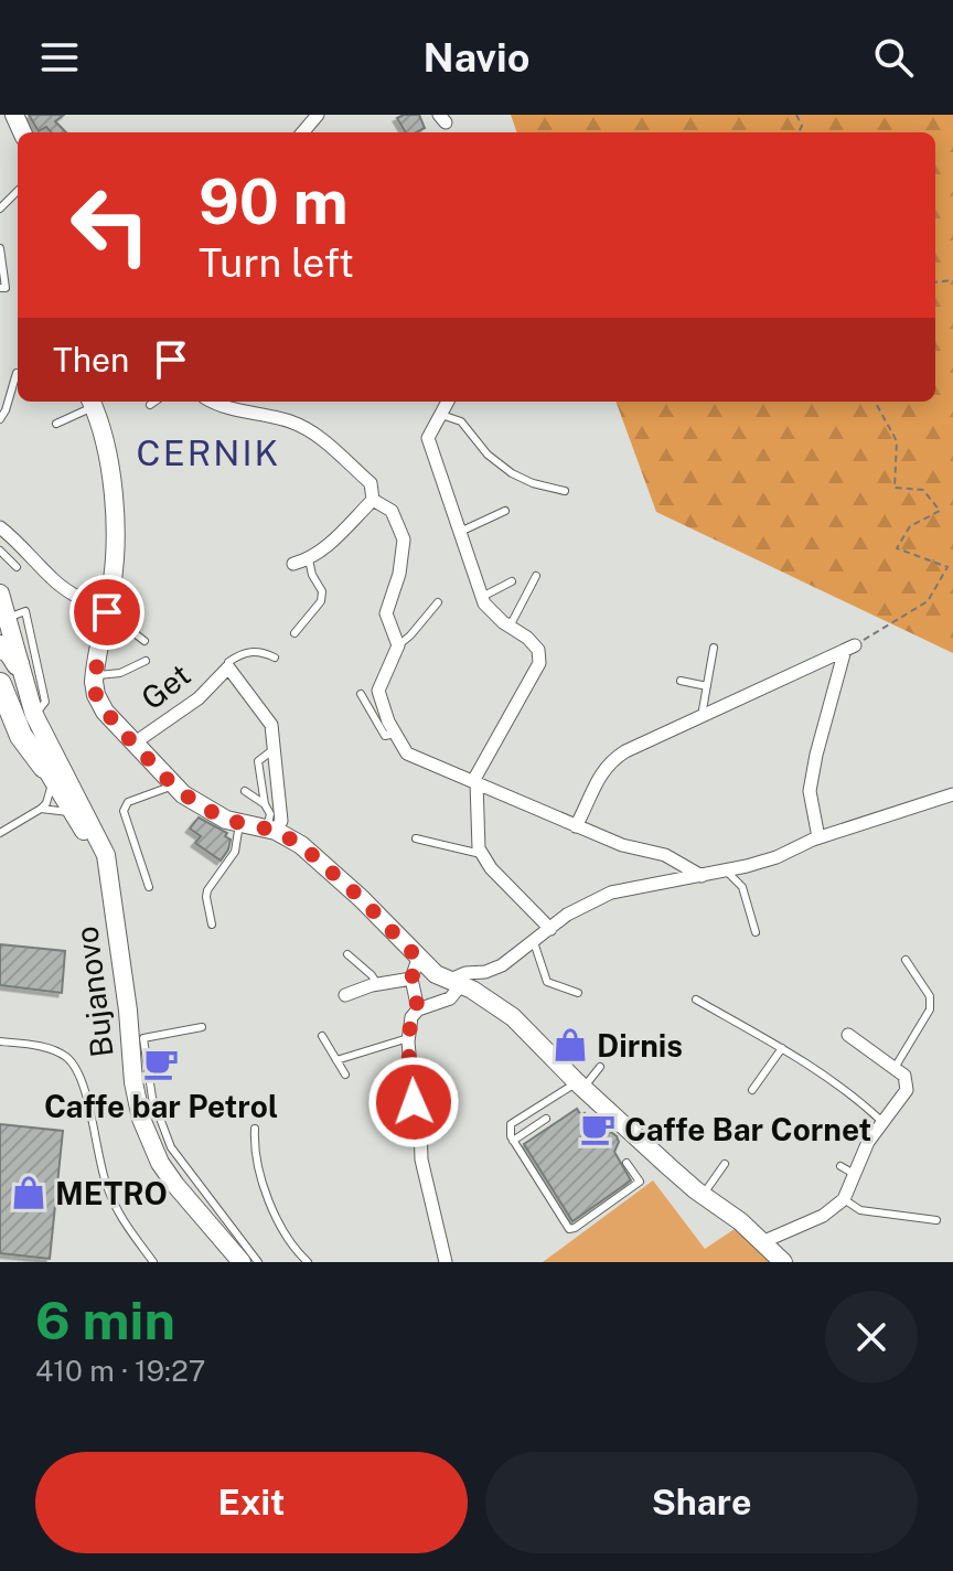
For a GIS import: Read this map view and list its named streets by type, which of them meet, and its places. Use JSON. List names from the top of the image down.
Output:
{
  "streets": {
    "street": ["Get", "Bujanovo"]
  },
  "districts": ["CERNIK"],
  "places": {
    "shop": ["Dirnis", "METRO"],
    "cafe": ["Caffe bar Petrol", "Caffe Bar Cornet"]
  },
  "page": {
    "header": "Navio",
    "turn": ["90 m", "Turn left"],
    "then": "Then",
    "heading": ["6 min", "410 m · 19:27"],
    "buttons": ["Exit", "Share"]
  }
}
